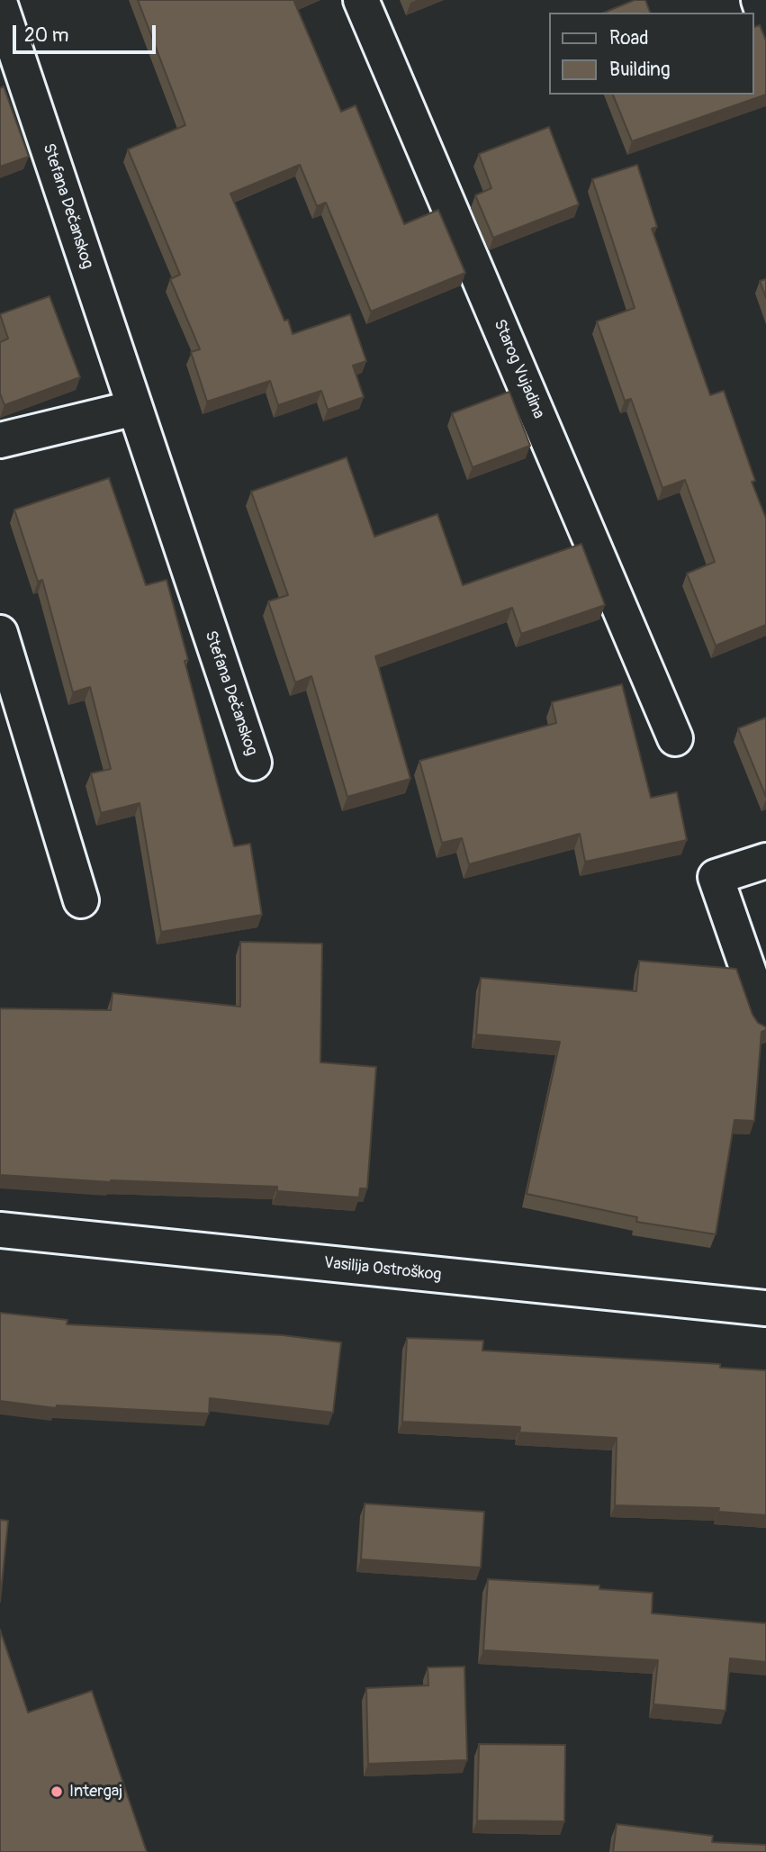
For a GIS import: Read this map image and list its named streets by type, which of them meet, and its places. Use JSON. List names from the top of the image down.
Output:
{
  "streets": {
    "street": ["Stefana Dečanskog", "Starog Vujadina", "Vasilija Ostroškog"]
  },
  "places": ["Intergaj"],
  "legend": ["Road", "Building"],
  "scale_bar": "20 m"
}
